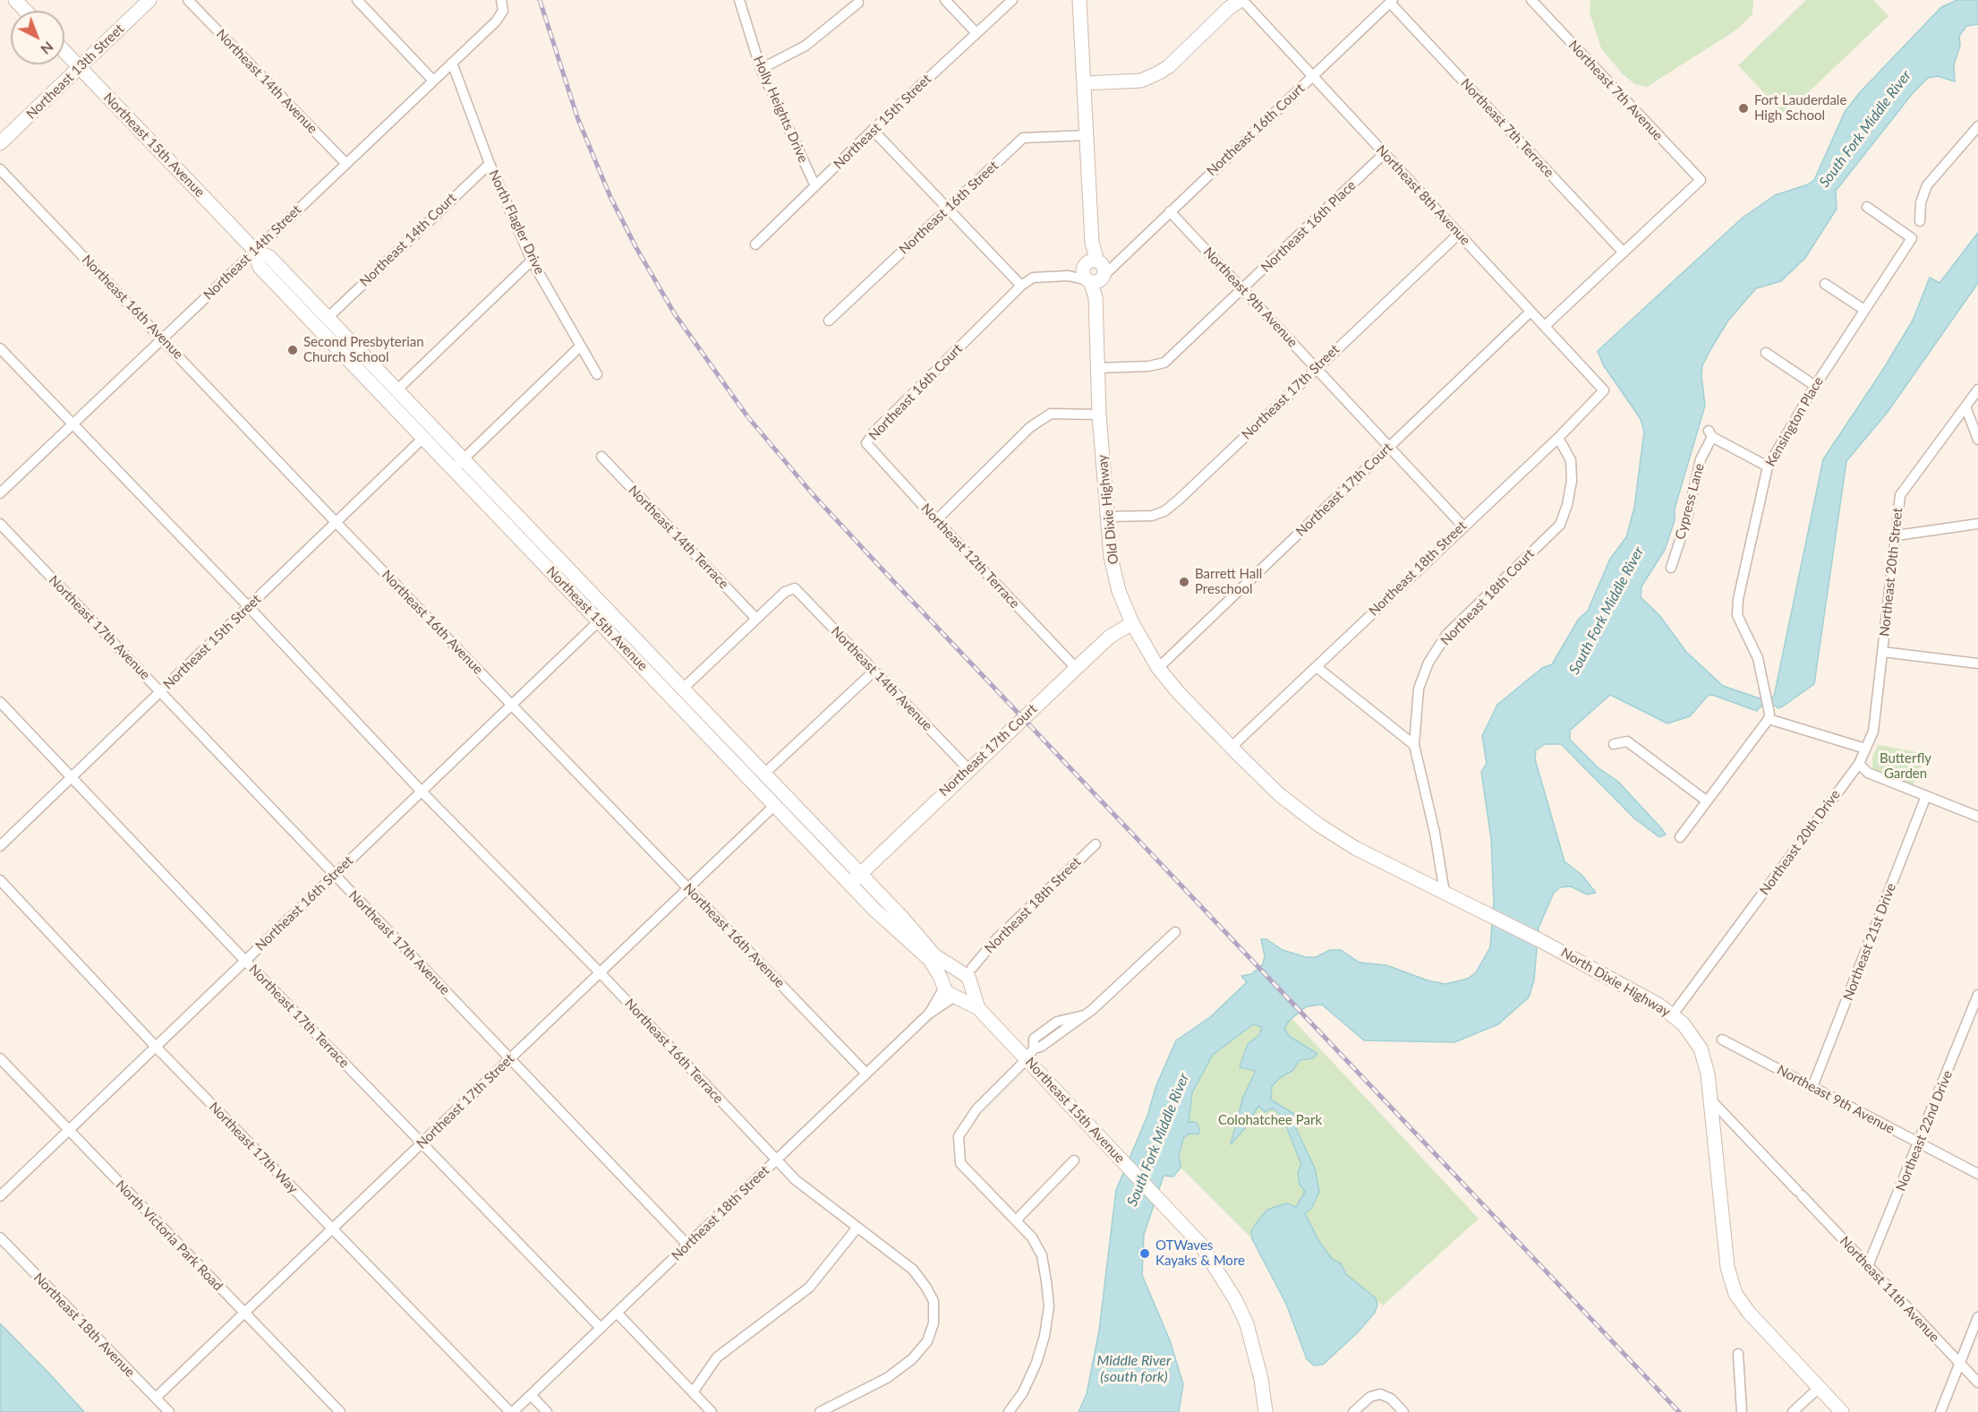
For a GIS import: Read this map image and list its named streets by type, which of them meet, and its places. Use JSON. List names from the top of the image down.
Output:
{
  "streets": {
    "street": [
      "Northeast 13th Street",
      "Northeast 14th Avenue",
      "Northeast 7th Avenue",
      "Holly Heights Drive",
      "Northeast 15th Street",
      "Northeast 7th Terrace",
      "Northeast 16th Court",
      "Northeast 15th Avenue",
      "Northeast 8th Avenue",
      "Northeast 16th Street",
      "North Flagler Drive",
      "Northeast 16th Place",
      "Northeast 14th Court",
      "Northeast 14th Street",
      "Northeast 9th Avenue",
      "Northeast 16th Avenue",
      "Northeast 17th Street",
      "Kensington Place",
      "Northeast 17th Court",
      "Cypress Lane",
      "Old Dixie Highway",
      "Northeast 14th Terrace",
      "Northeast 12th Terrace",
      "Northeast 18th Street",
      "Northeast 20th Street",
      "Northeast 18th Court",
      "Northeast 17th Avenue",
      "Northeast 20th Drive",
      "Northeast 21st Drive",
      "North Dixie Highway",
      "Northeast 17th Terrace",
      "Northeast 16th Terrace",
      "Northeast 22nd Drive",
      "Northeast 17th Way",
      "North Victoria Park Road",
      "Northeast 11th Avenue",
      "Northeast 18th Avenue"
    ]
  },
  "crossings": [
    ["Northeast 13th Street", "Northeast 15th Avenue"],
    ["Northeast 14th Avenue", "Northeast 14th Street"],
    ["Northeast 14th Avenue", "Northeast 17th Court"],
    ["Northeast 14th Avenue", "Northeast 14th Terrace"],
    ["Northeast 7th Avenue", "Northeast 7th Terrace"],
    ["Holly Heights Drive", "Northeast 15th Street"],
    ["Northeast 15th Street", "Northeast 15th Avenue"],
    ["Northeast 15th Street", "Northeast 16th Avenue"],
    ["Northeast 15th Street", "Northeast 17th Avenue"],
    ["Northeast 15th Street", "Northeast 17th Terrace"],
    ["Northeast 15th Street", "Northeast 16th Terrace"],
    ["Northeast 7th Terrace", "Northeast 16th Court"],
    ["Northeast 16th Court", "Northeast 8th Avenue"],
    ["Northeast 16th Court", "Northeast 9th Avenue"],
    ["Northeast 16th Court", "Old Dixie Highway"],
    ["Northeast 16th Court", "Northeast 12th Terrace"],
    ["Northeast 15th Avenue", "Northeast 16th Street"],
    ["Northeast 15th Avenue", "Northeast 14th Court"],
    ["Northeast 15th Avenue", "Northeast 14th Street"],
    ["Northeast 15th Avenue", "Northeast 17th Street"],
    ["Northeast 15th Avenue", "Northeast 17th Court"],
    ["Northeast 15th Avenue", "Northeast 18th Street"],
    ["Northeast 8th Avenue", "Northeast 16th Place"],
    ["Northeast 8th Avenue", "Northeast 17th Street"],
    ["Northeast 8th Avenue", "Northeast 17th Court"],
    ["Northeast 8th Avenue", "Northeast 18th Street"],
    ["Northeast 16th Street", "Northeast 16th Avenue"],
    ["Northeast 16th Street", "Old Dixie Highway"],
    ["Northeast 16th Street", "Northeast 17th Avenue"],
    ["Northeast 16th Street", "Northeast 17th Terrace"],
    ["Northeast 16th Street", "Northeast 16th Terrace"],
    ["Northeast 16th Street", "Northeast 17th Way"],
    ["Northeast 16th Street", "North Victoria Park Road"],
    ["North Flagler Drive", "Northeast 14th Court"],
    ["North Flagler Drive", "Northeast 14th Street"],
    ["Northeast 16th Place", "Northeast 9th Avenue"],
    ["Northeast 16th Place", "Old Dixie Highway"],
    ["Northeast 14th Street", "Northeast 16th Avenue"],
    ["Northeast 14th Street", "Northeast 16th Terrace"],
    ["Northeast 9th Avenue", "Northeast 17th Street"],
    ["Northeast 9th Avenue", "Northeast 17th Court"],
    ["Northeast 9th Avenue", "Northeast 18th Street"],
    ["Northeast 9th Avenue", "Northeast 21st Drive"],
    ["Northeast 9th Avenue", "Northeast 22nd Drive"],
    ["Northeast 16th Avenue", "Northeast 17th Street"],
    ["Northeast 16th Avenue", "Northeast 18th Street"],
    ["Northeast 17th Street", "Old Dixie Highway"],
    ["Northeast 17th Street", "Northeast 17th Avenue"],
    ["Northeast 17th Street", "Northeast 17th Terrace"],
    ["Northeast 17th Street", "Northeast 16th Terrace"],
    ["Northeast 17th Street", "Northeast 17th Way"],
    ["Northeast 17th Street", "North Victoria Park Road"],
    ["Northeast 17th Street", "Northeast 18th Avenue"],
    ["Kensington Place", "Cypress Lane"],
    ["Northeast 17th Court", "Old Dixie Highway"],
    ["Northeast 17th Court", "Northeast 12th Terrace"],
    ["Old Dixie Highway", "Northeast 18th Street"],
    ["Old Dixie Highway", "North Dixie Highway"],
    ["Northeast 18th Street", "Northeast 18th Court"],
    ["Northeast 18th Street", "Northeast 17th Avenue"],
    ["Northeast 18th Street", "North Dixie Highway"],
    ["Northeast 18th Street", "Northeast 17th Terrace"],
    ["Northeast 18th Street", "Northeast 16th Terrace"],
    ["Northeast 18th Street", "Northeast 17th Way"],
    ["Northeast 20th Street", "Northeast 20th Drive"],
    ["Northeast 18th Court", "North Dixie Highway"],
    ["Northeast 20th Drive", "North Dixie Highway"],
    ["North Dixie Highway", "Northeast 11th Avenue"],
    ["Northeast 22nd Drive", "Northeast 11th Avenue"]
  ],
  "water": ["South Fork Middle River", "Middle River (south fork)"],
  "parks": ["Butterfly Garden", "Colohatchee Park"],
  "places": [
    "Fort Lauderdale High School",
    "Second Presbyterian Church School",
    "Barrett Hall Preschool",
    "OTWaves Kayaks & More"
  ],
  "north": "bottom right"
}
